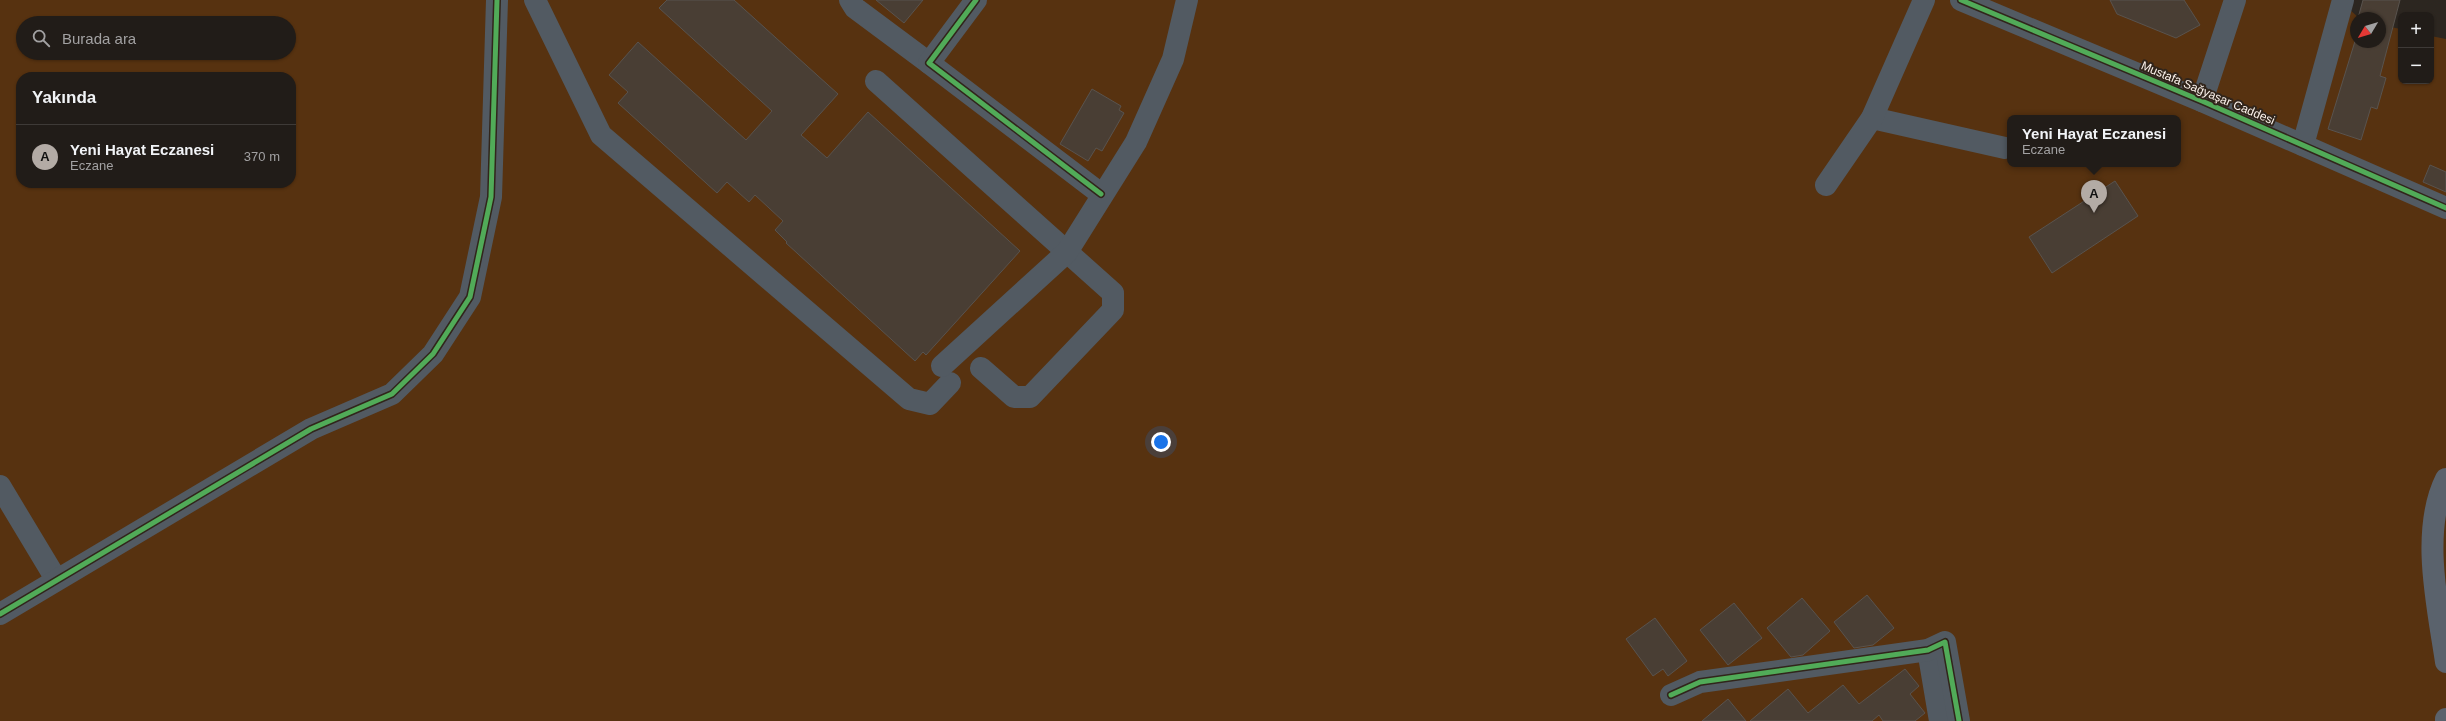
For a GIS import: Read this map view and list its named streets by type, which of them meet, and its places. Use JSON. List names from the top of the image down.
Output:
{
  "streets": {
    "street": ["Mustafa Sağyaşar Caddesi"]
  },
  "north": "bottom left",
  "page": {
    "map_buttons": ["+", "−"],
    "search": "Burada ara",
    "heading": "Yakında",
    "popup": ["Yeni Hayat Eczanesi", "Eczane"],
    "list": [
      {
        "mark": "A",
        "name": "Yeni Hayat Eczanesi",
        "note": "Eczane",
        "value": "370 m"
      }
    ],
    "pins": "A"
  }
}
